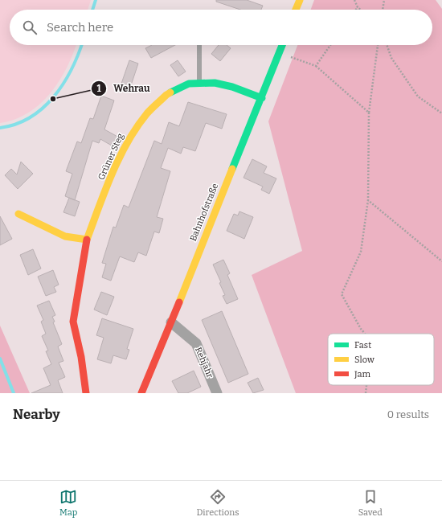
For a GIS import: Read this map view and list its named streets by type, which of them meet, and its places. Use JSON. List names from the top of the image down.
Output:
{
  "streets": {
    "street": ["Grüner Steg", "Bahnhofstraße", "Rehjahr"]
  },
  "crossings": [
    ["Grüner Steg", "Bahnhofstraße"],
    ["Bahnhofstraße", "Rehjahr"]
  ],
  "places": ["Wehrau"],
  "legend": ["Fast", "Slow", "Jam"],
  "page": {
    "search": "Search here",
    "heading": ["Nearby", "0 results"],
    "nav": ["Map", "Directions", "Saved"]
  }
}
